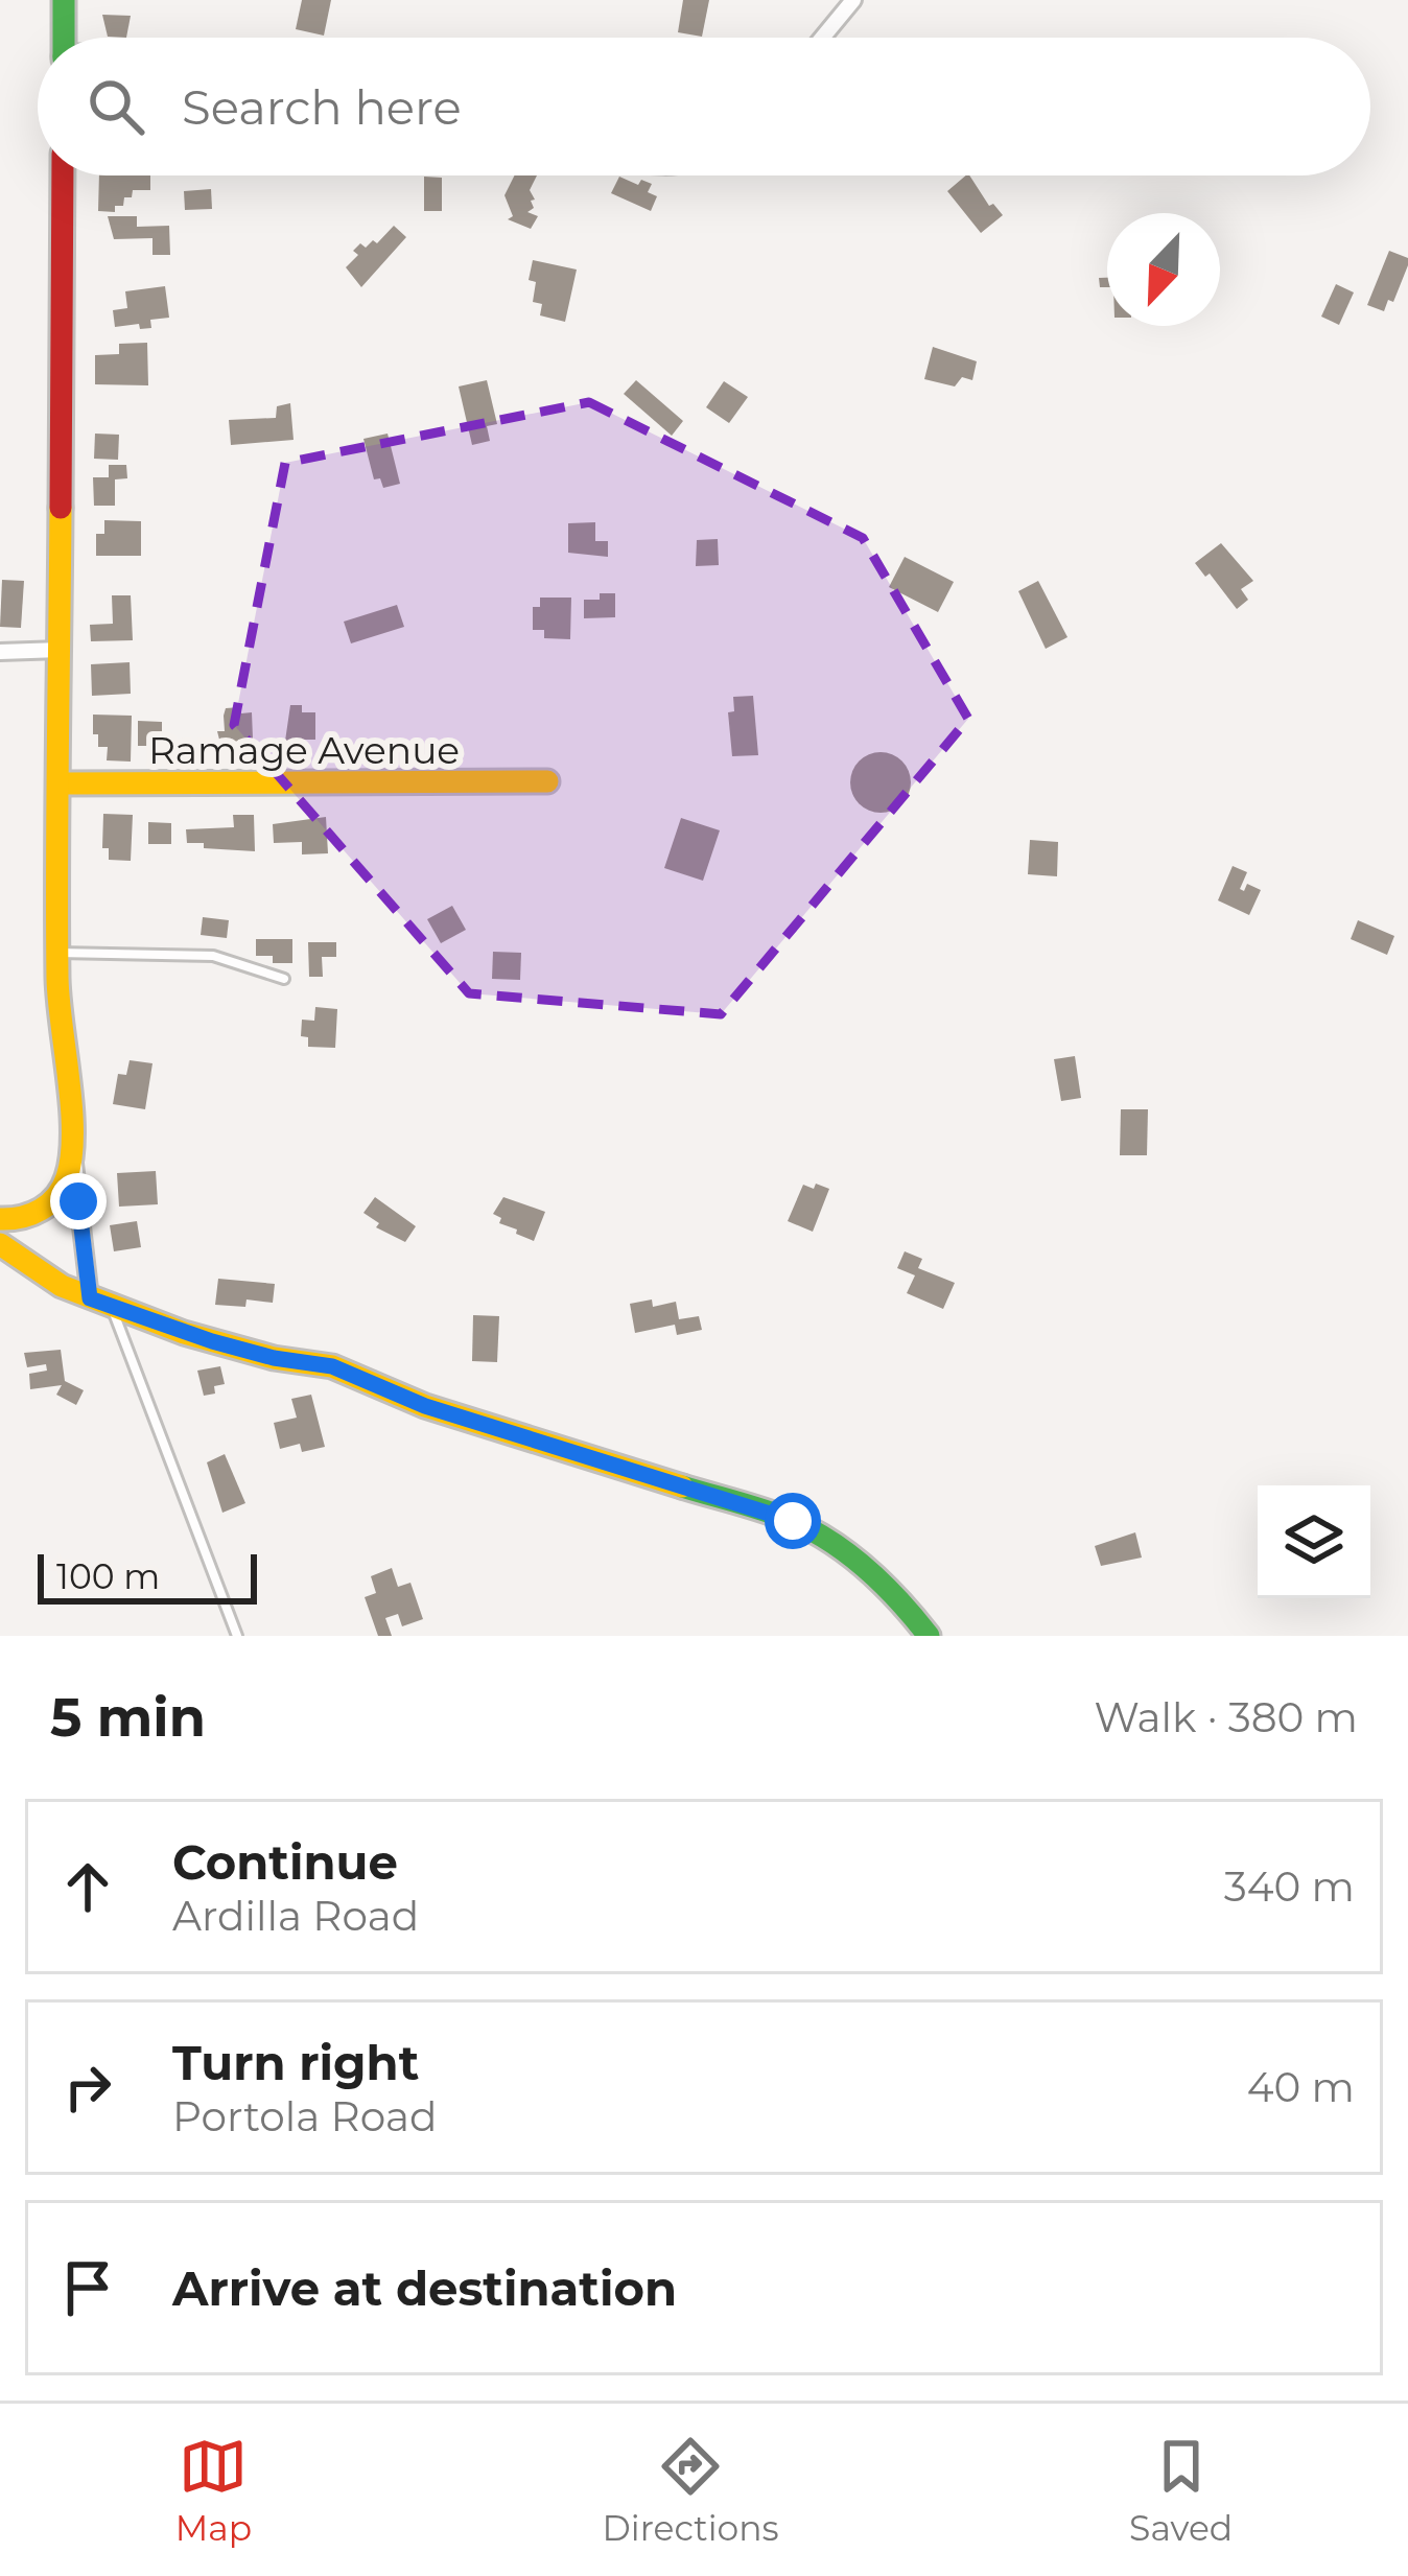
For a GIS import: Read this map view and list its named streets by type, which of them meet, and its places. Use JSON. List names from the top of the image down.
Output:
{
  "streets": {
    "street": ["Ramage Avenue"]
  },
  "scale_bar": "100 m",
  "north": "bottom left",
  "page": {
    "search": "Search here",
    "scale": "100 m",
    "heading": ["5 min", "Walk · 380 m"],
    "list": [
      ["Continue", "Ardilla Road", "340 m"],
      ["Turn right", "Portola Road", "40 m"],
      "Arrive at destination"
    ],
    "nav": ["Map", "Directions", "Saved"]
  }
}
